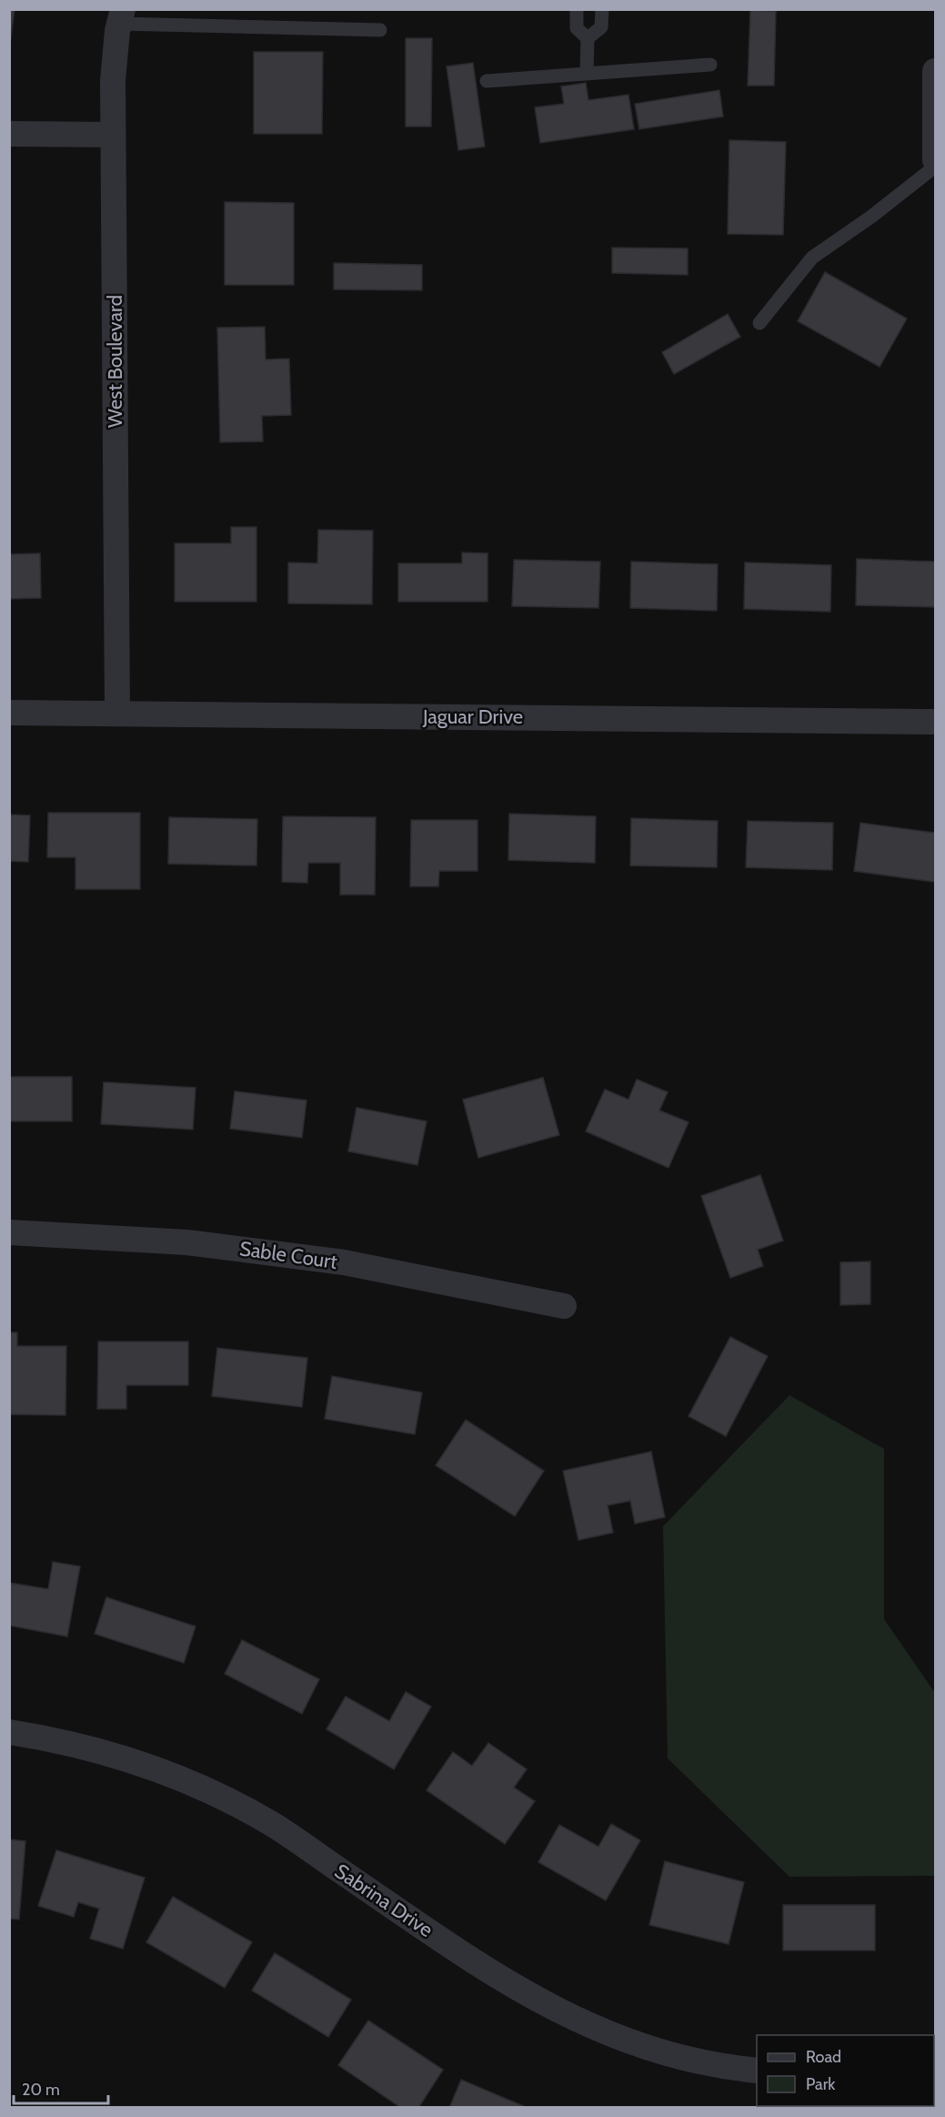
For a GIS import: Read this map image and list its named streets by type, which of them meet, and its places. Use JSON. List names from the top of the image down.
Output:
{
  "streets": {
    "street": [
      "West Boulevard",
      "Jaguar Drive",
      "Sable Court",
      "Sabrina Drive"
    ]
  },
  "crossings": [
    ["West Boulevard", "Jaguar Drive"]
  ],
  "legend": ["Road", "Park"],
  "scale_bar": "20 m"
}
